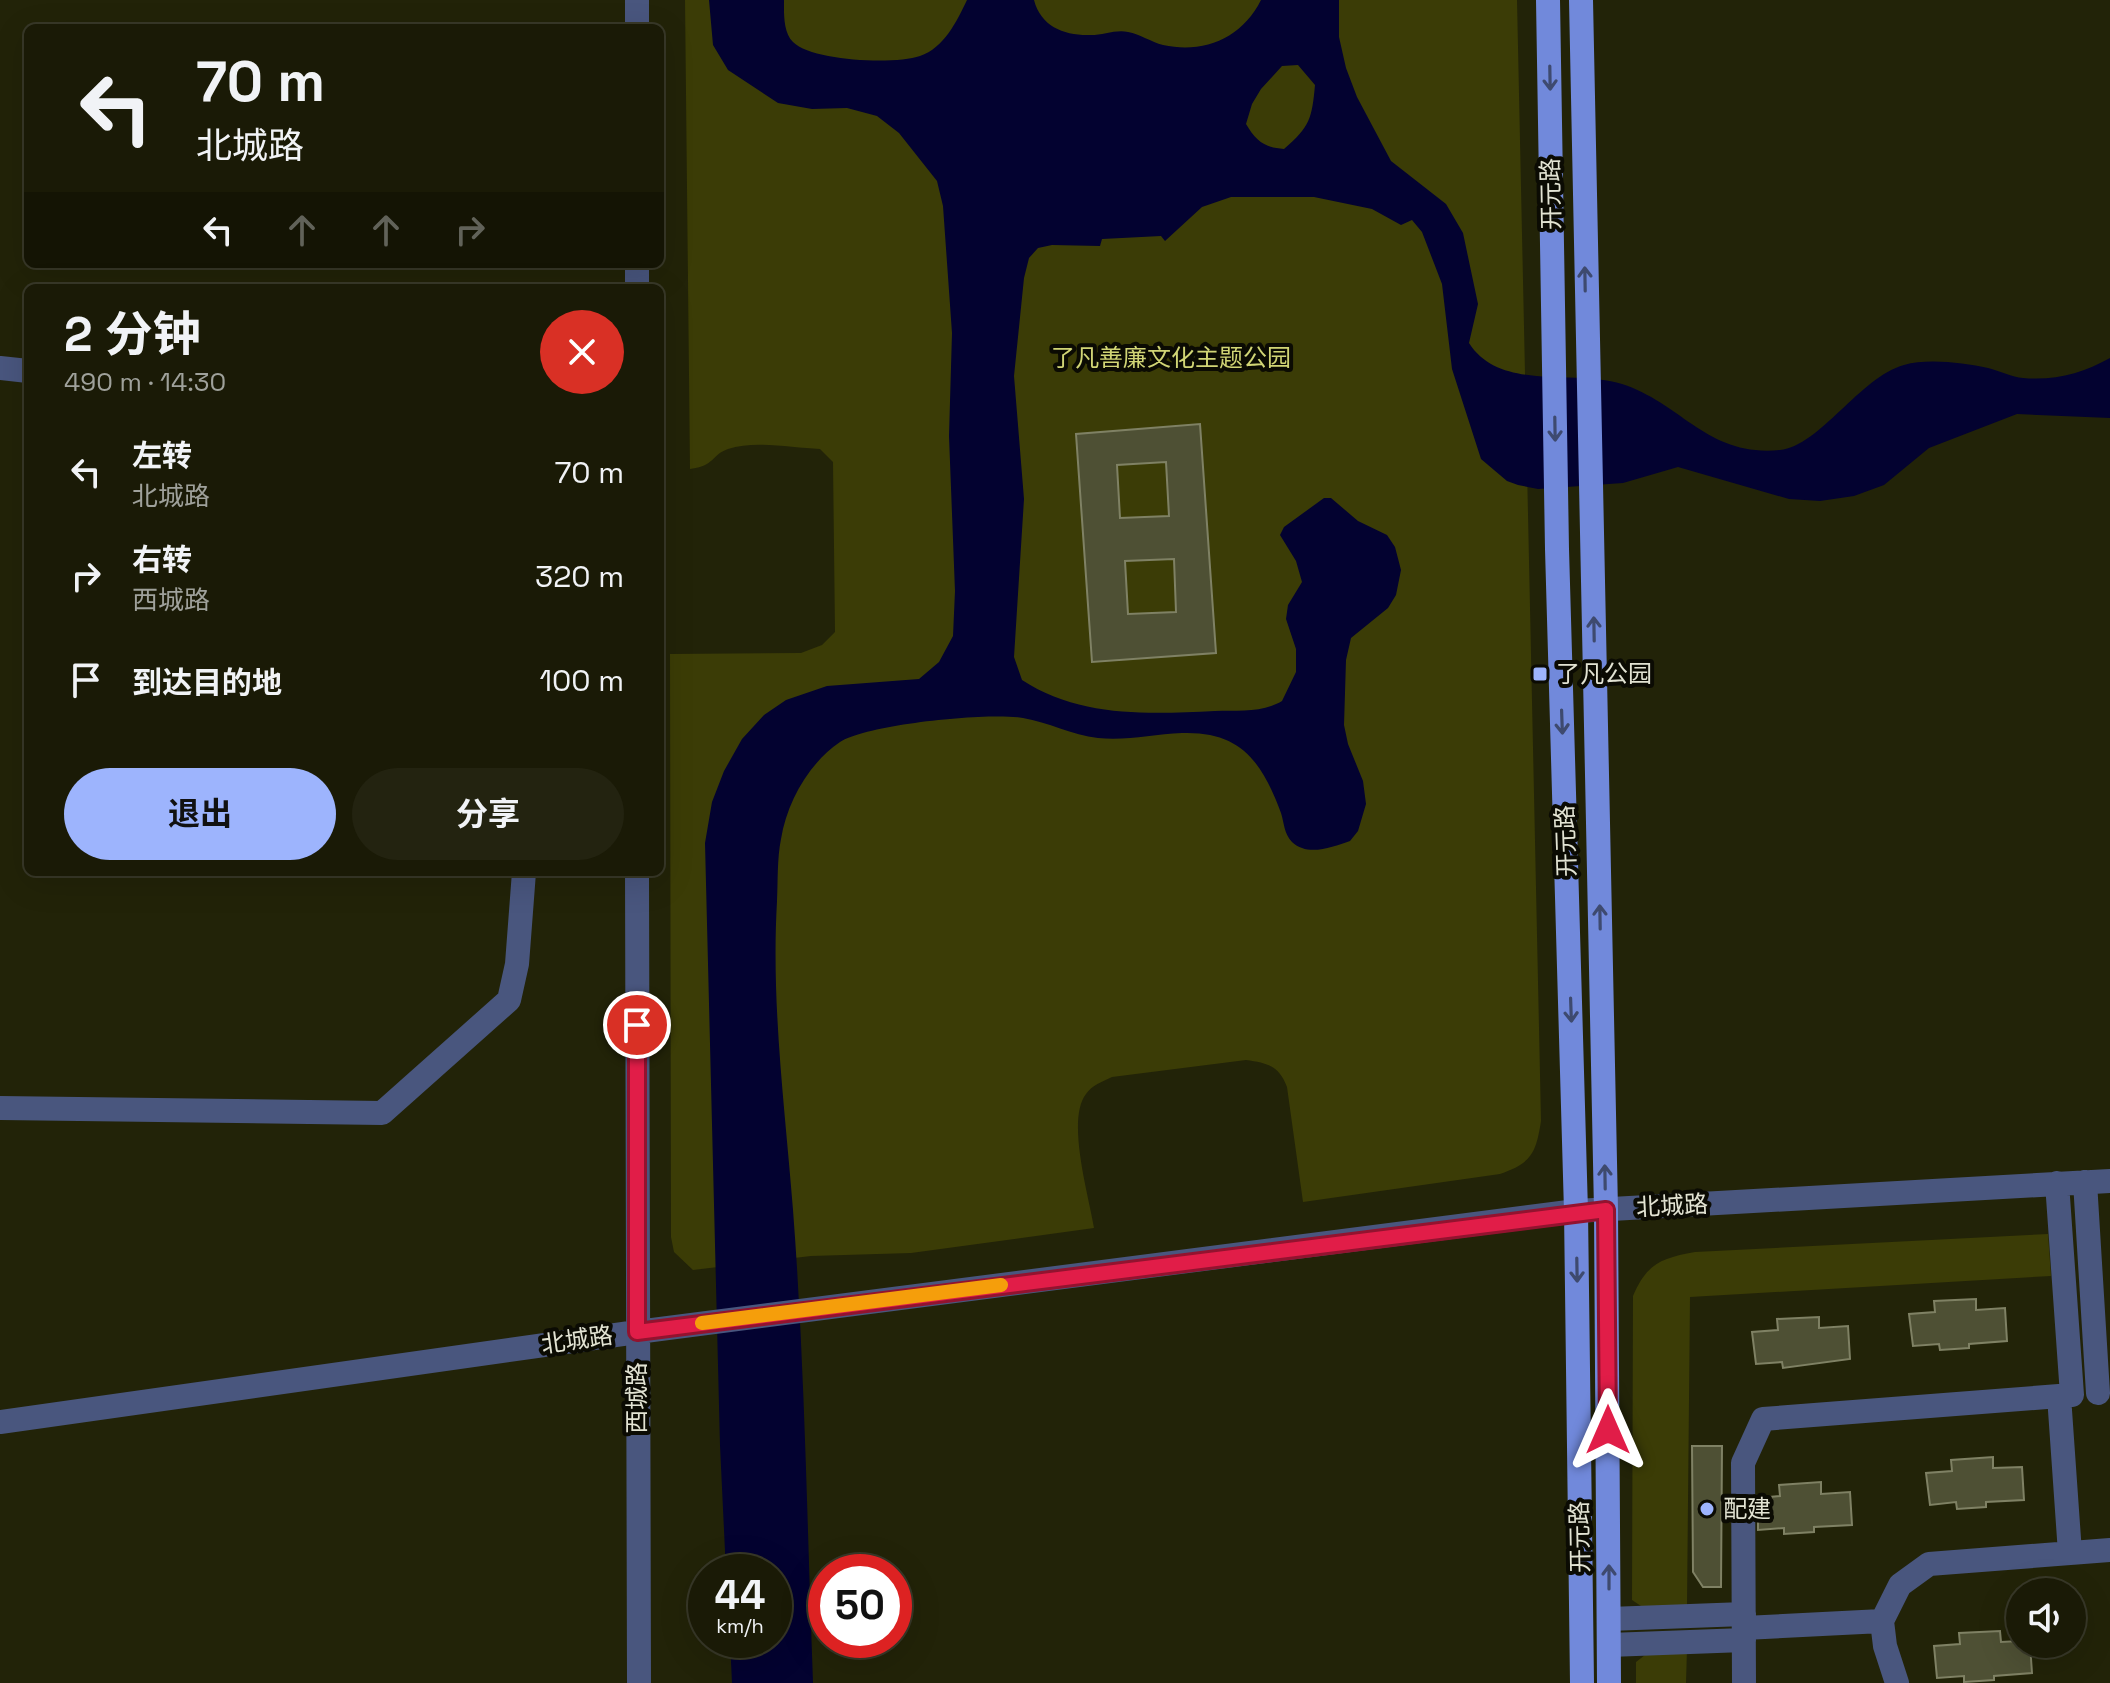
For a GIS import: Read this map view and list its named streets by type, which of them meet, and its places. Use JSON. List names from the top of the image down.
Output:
{
  "streets": {
    "main road": ["开元路"],
    "street": ["北城路", "西城路"]
  },
  "crossings": [
    ["开元路", "北城路"],
    ["北城路", "西城路"]
  ],
  "parks": ["了凡善廉文化主题公园"],
  "places": {
    "transit": ["了凡公园"],
    "other": ["配建"]
  },
  "page": {
    "turn": ["70 m", "北城路"],
    "heading": ["2 分钟", "490 m · 14:30"],
    "list": [
      {
        "name": "左转",
        "note": "北城路",
        "value": "70 m"
      },
      {
        "name": "右转",
        "note": "西城路",
        "value": "320 m"
      },
      {
        "name": "到达目的地",
        "value": "100 m"
      }
    ],
    "buttons": ["退出", "分享"],
    "speed": "44 km/h",
    "limit": "50"
  }
}
